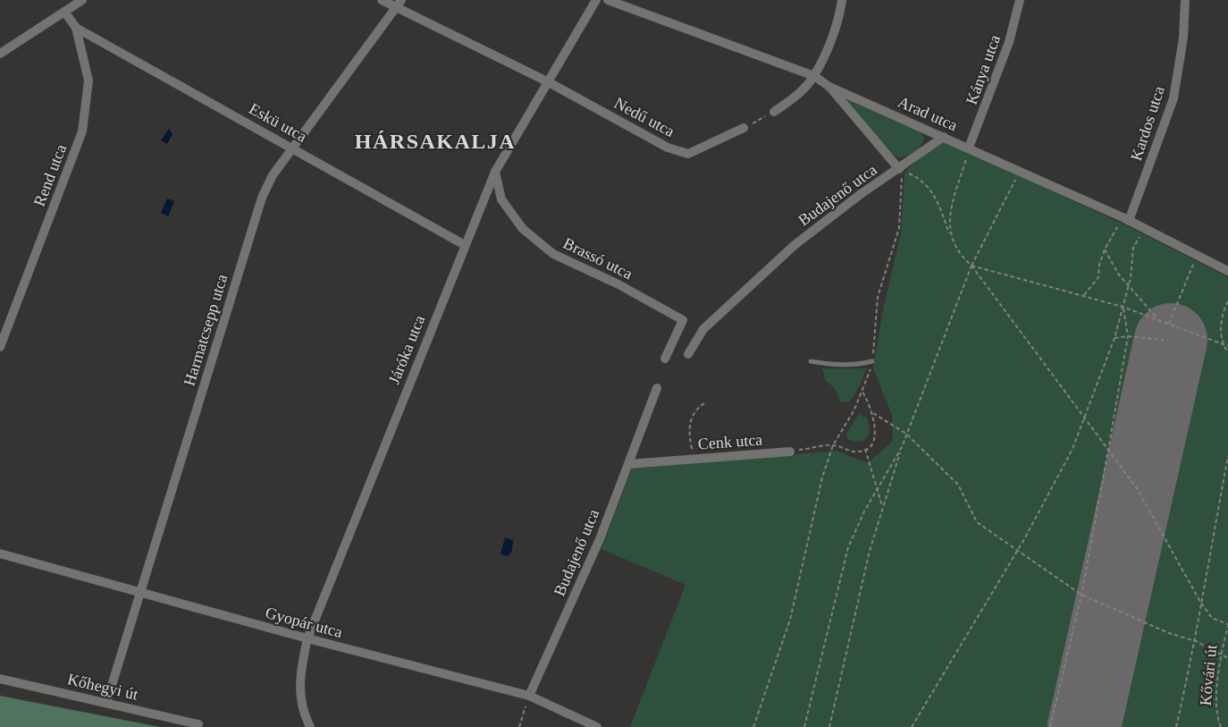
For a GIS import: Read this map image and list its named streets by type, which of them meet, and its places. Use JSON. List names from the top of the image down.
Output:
{
  "streets": {
    "street": [
      "Kánya utca",
      "Arad utca",
      "Nedű utca",
      "Eskü utca",
      "Kardos utca",
      "Rend utca",
      "Budajenő utca",
      "Brassó utca",
      "Harmatcsepp utca",
      "Járóka utca",
      "Cenk utca",
      "Gyopár utca",
      "Kőhegyi út"
    ],
    "path": ["Kővári út"]
  },
  "crossings": [
    ["Kánya utca", "Arad utca"],
    ["Arad utca", "Kardos utca"],
    ["Arad utca", "Budajenő utca"],
    ["Nedű utca", "Harmatcsepp utca"],
    ["Nedű utca", "Járóka utca"],
    ["Eskü utca", "Rend utca"],
    ["Eskü utca", "Harmatcsepp utca"],
    ["Eskü utca", "Járóka utca"],
    ["Budajenő utca", "Cenk utca"],
    ["Budajenő utca", "Gyopár utca"],
    ["Brassó utca", "Járóka utca"],
    ["Harmatcsepp utca", "Gyopár utca"],
    ["Harmatcsepp utca", "Kőhegyi út"],
    ["Járóka utca", "Gyopár utca"]
  ],
  "districts": ["HÁRSAKALJA"]
}
